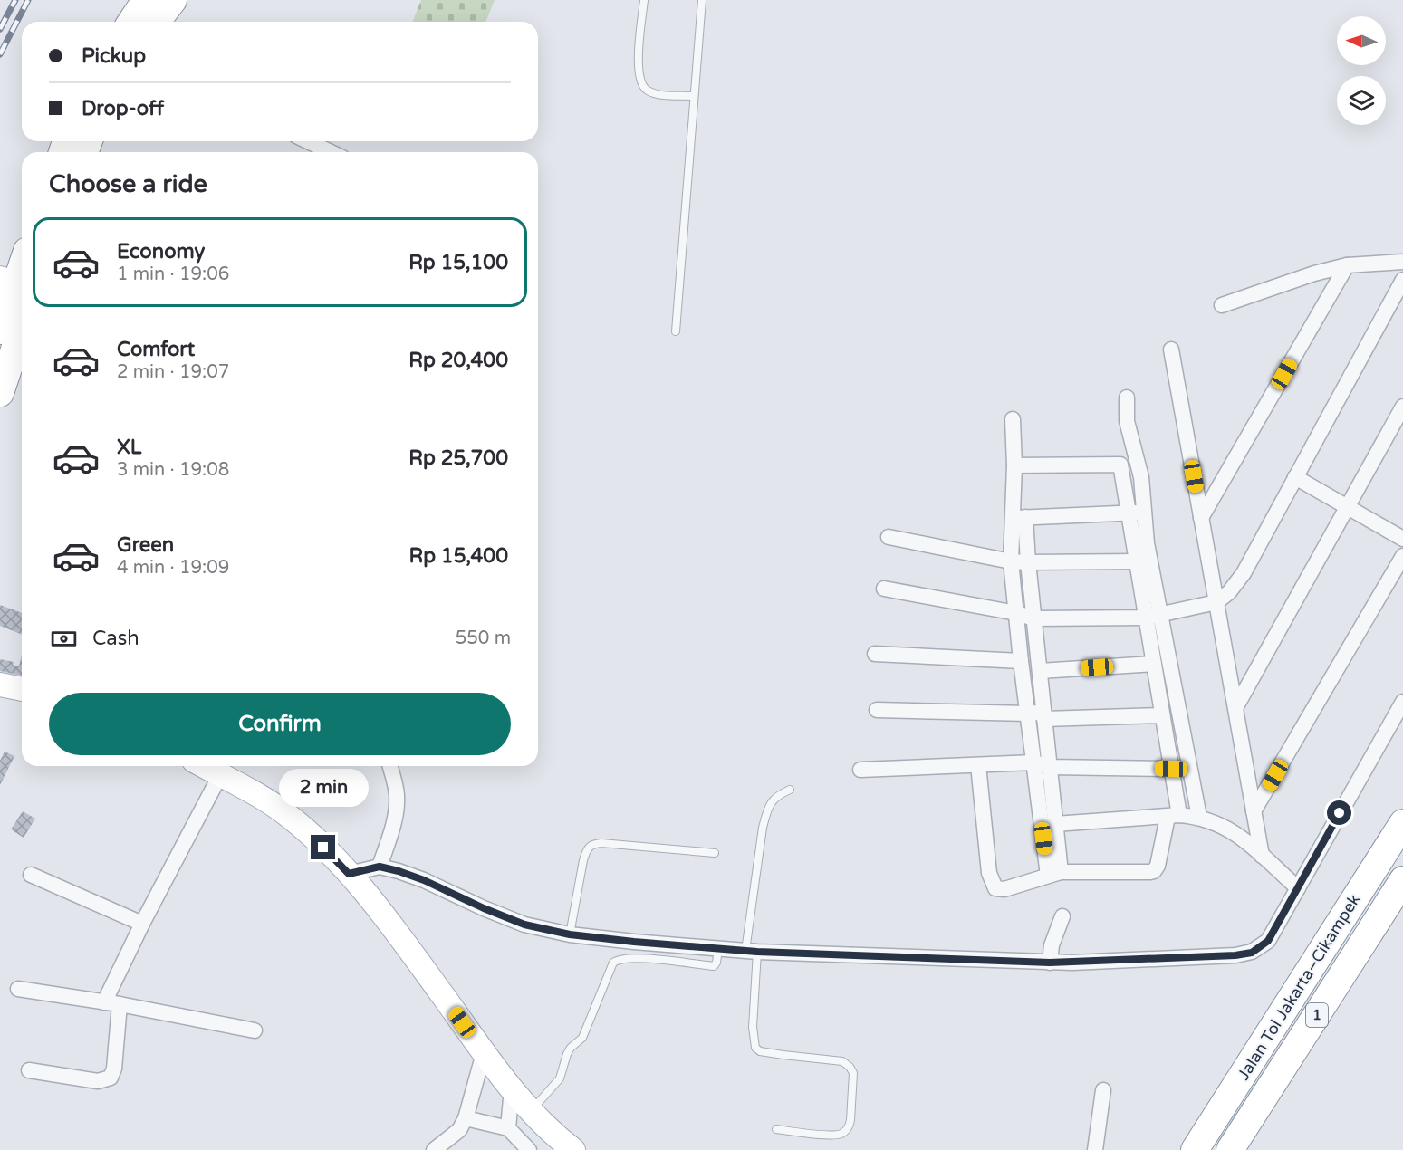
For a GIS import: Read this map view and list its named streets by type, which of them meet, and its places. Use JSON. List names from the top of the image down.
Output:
{
  "streets": {
    "highway": ["Jalan Tol Jakarta–Cikampek", "1"]
  },
  "north": "left",
  "page": {
    "banner": ["Pickup", "Drop-off"],
    "heading": "Choose a ride",
    "list": [
      {
        "name": "Economy",
        "note": "1 min · 19:06",
        "value": "Rp 15,100"
      },
      {
        "name": "Comfort",
        "note": "2 min · 19:07",
        "value": "Rp 20,400"
      },
      {
        "name": "XL",
        "note": "3 min · 19:08",
        "value": "Rp 25,700"
      },
      {
        "name": "Green",
        "note": "4 min · 19:09",
        "value": "Rp 15,400"
      }
    ],
    "pay": ["Cash", "550 m"],
    "buttons": "Confirm",
    "bubble": "2 min"
  }
}
